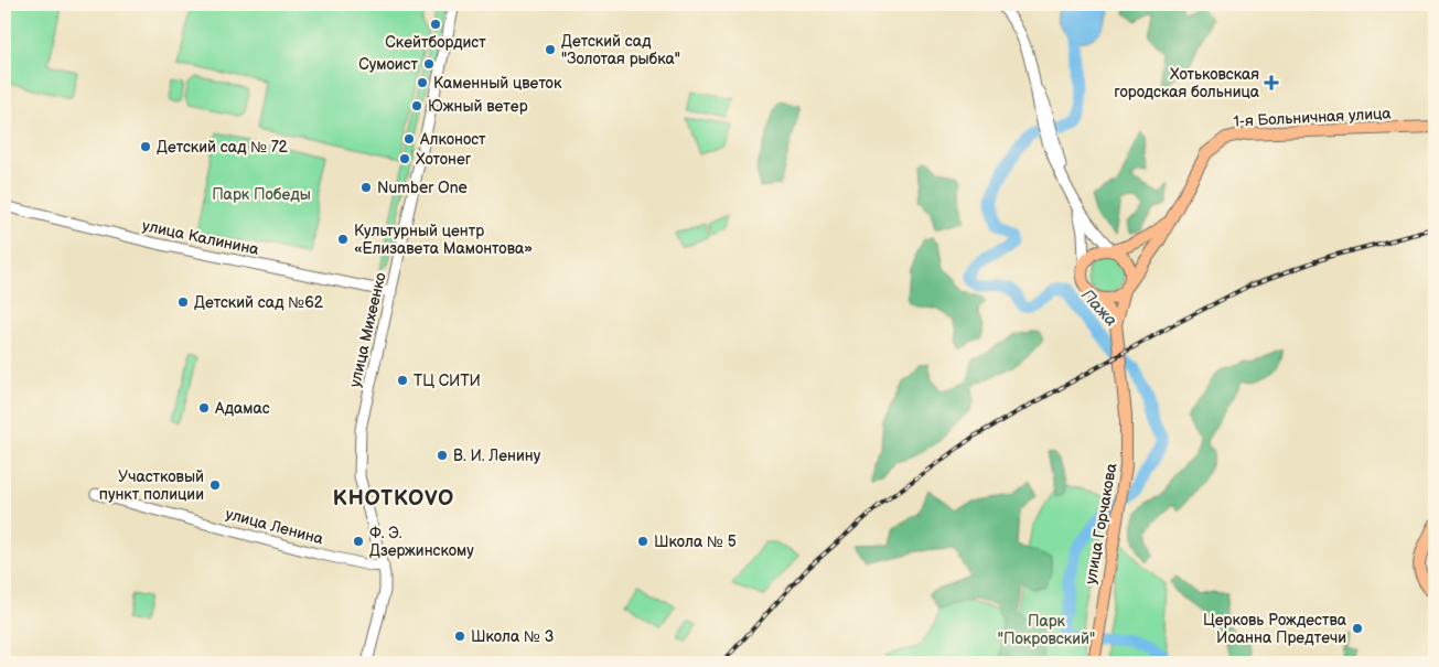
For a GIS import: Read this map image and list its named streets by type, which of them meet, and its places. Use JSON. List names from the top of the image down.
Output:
{
  "streets": {
    "main road": ["1-я Больничная улица", "улица Горчакова"],
    "street": ["улица Калинина", "улица Михеенко", "улица Ленина"]
  },
  "crossings": [
    ["улица Калинина", "улица Михеенко"],
    ["улица Михеенко", "улица Ленина"]
  ],
  "districts": ["KHOTKOVO"],
  "water": ["Пажа"],
  "parks": ["Парк Победы", "Парк \"Покровский\""],
  "places": {
    "other": [
      "Скейтбордист",
      "Детский сад \"Золотая рыбка\"",
      "Сумоист",
      "Каменный цветок",
      "Южный ветер",
      "Алконост",
      "Детский сад № 72",
      "Хотонег",
      "Number One",
      "Культурный центр «Елизавета Мамонтова»",
      "Детский сад №62",
      "ТЦ СИТИ",
      "Адамас",
      "В. И. Ленину",
      "Участковый пункт полиции",
      "Ф. Э. Дзержинскому",
      "Школа № 5",
      "Церковь Рождества Иоанна Предтечи",
      "Школа № 3"
    ],
    "health": ["Хотьковская городская больница"]
  }
}
